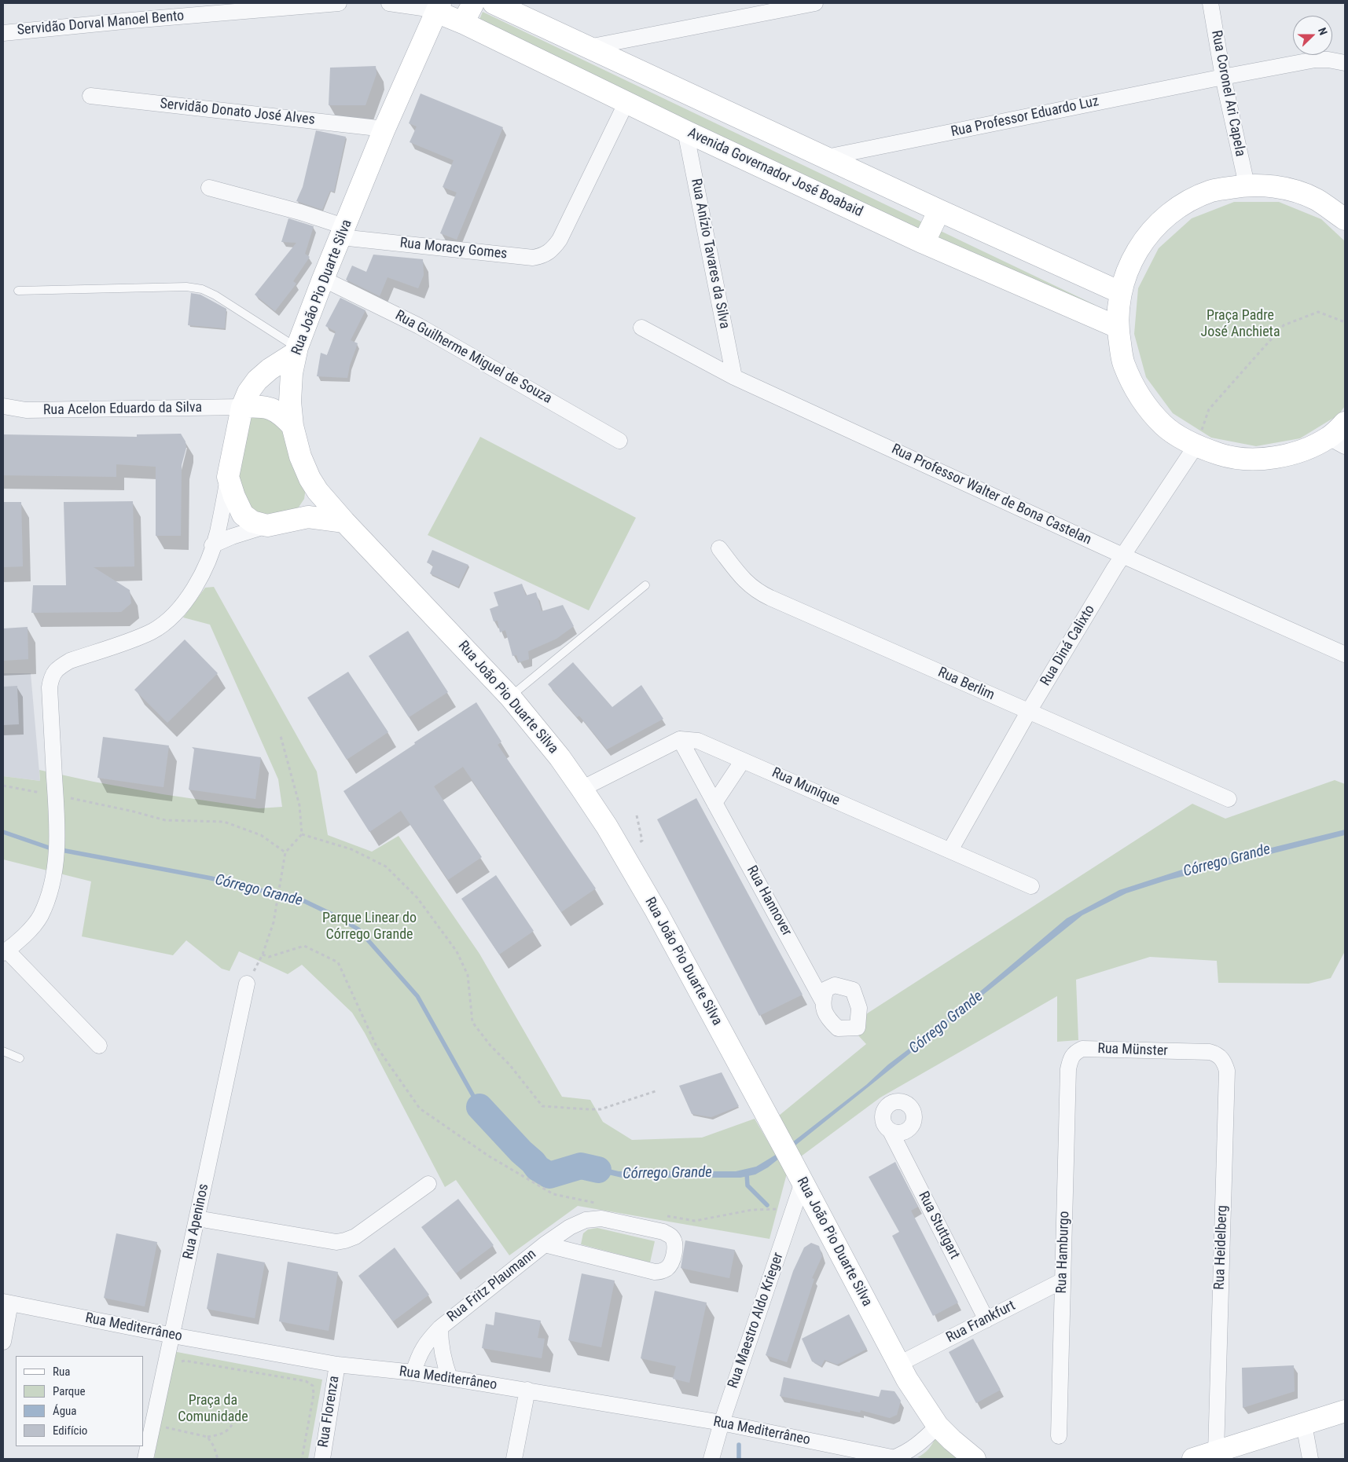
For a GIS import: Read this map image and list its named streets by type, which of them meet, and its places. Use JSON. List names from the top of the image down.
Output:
{
  "streets": {
    "main road": ["Avenida Governador José Boabaid", "Rua João Pio Duarte Silva"],
    "street": [
      "Servidão Dorval Manoel Bento",
      "Rua Coronel Ari Capela",
      "Servidão Donato José Alves",
      "Rua Professor Eduardo Luz",
      "Rua Moracy Gomes",
      "Rua Anízio Tavares da Silva",
      "Rua Guilherme Miguel de Souza",
      "Rua Acelon Eduardo da Silva",
      "Rua Professor Walter de Bona Castelan",
      "Rua Diná Calixto",
      "Rua Berlim",
      "Rua Munique",
      "Rua Hannover",
      "Rua Münster",
      "Rua Apeninos",
      "Rua Stuttgart",
      "Rua Heidelberg",
      "Rua Hamburgo",
      "Rua Fritz Plaumann",
      "Rua Maestro Aldo Krieger",
      "Rua Frankfurt",
      "Rua Mediterrâneo",
      "Rua Florenza"
    ]
  },
  "crossings": [
    ["Rua Coronel Ari Capela", "Rua Professor Eduardo Luz"],
    ["Servidão Donato José Alves", "Rua João Pio Duarte Silva"],
    ["Avenida Governador José Boabaid", "Rua Moracy Gomes"],
    ["Avenida Governador José Boabaid", "Rua Anízio Tavares da Silva"],
    ["Avenida Governador José Boabaid", "Rua João Pio Duarte Silva"],
    ["Rua Moracy Gomes", "Rua João Pio Duarte Silva"],
    ["Rua Anízio Tavares da Silva", "Rua Professor Walter de Bona Castelan"],
    ["Rua João Pio Duarte Silva", "Rua Guilherme Miguel de Souza"],
    ["Rua João Pio Duarte Silva", "Rua Acelon Eduardo da Silva"],
    ["Rua João Pio Duarte Silva", "Rua Maestro Aldo Krieger"],
    ["Rua João Pio Duarte Silva", "Rua Frankfurt"],
    ["Rua João Pio Duarte Silva", "Rua Mediterrâneo"],
    ["Rua Professor Walter de Bona Castelan", "Rua Diná Calixto"],
    ["Rua Diná Calixto", "Rua Berlim"],
    ["Rua Diná Calixto", "Rua Munique"],
    ["Rua Munique", "Rua Hannover"],
    ["Rua Münster", "Rua Heidelberg"],
    ["Rua Münster", "Rua Hamburgo"],
    ["Rua Apeninos", "Rua Mediterrâneo"],
    ["Rua Stuttgart", "Rua Frankfurt"],
    ["Rua Hamburgo", "Rua Frankfurt"],
    ["Rua Fritz Plaumann", "Rua Mediterrâneo"],
    ["Rua Maestro Aldo Krieger", "Rua Mediterrâneo"],
    ["Rua Mediterrâneo", "Rua Florenza"]
  ],
  "water": ["Córrego Grande"],
  "parks": ["Praça Padre José Anchieta", "Parque Linear do Córrego Grande", "Praça da Comunidade"],
  "legend": [
    "Rua",
    "Parque",
    "Água",
    "Edifício"
  ],
  "north": "right"
}
